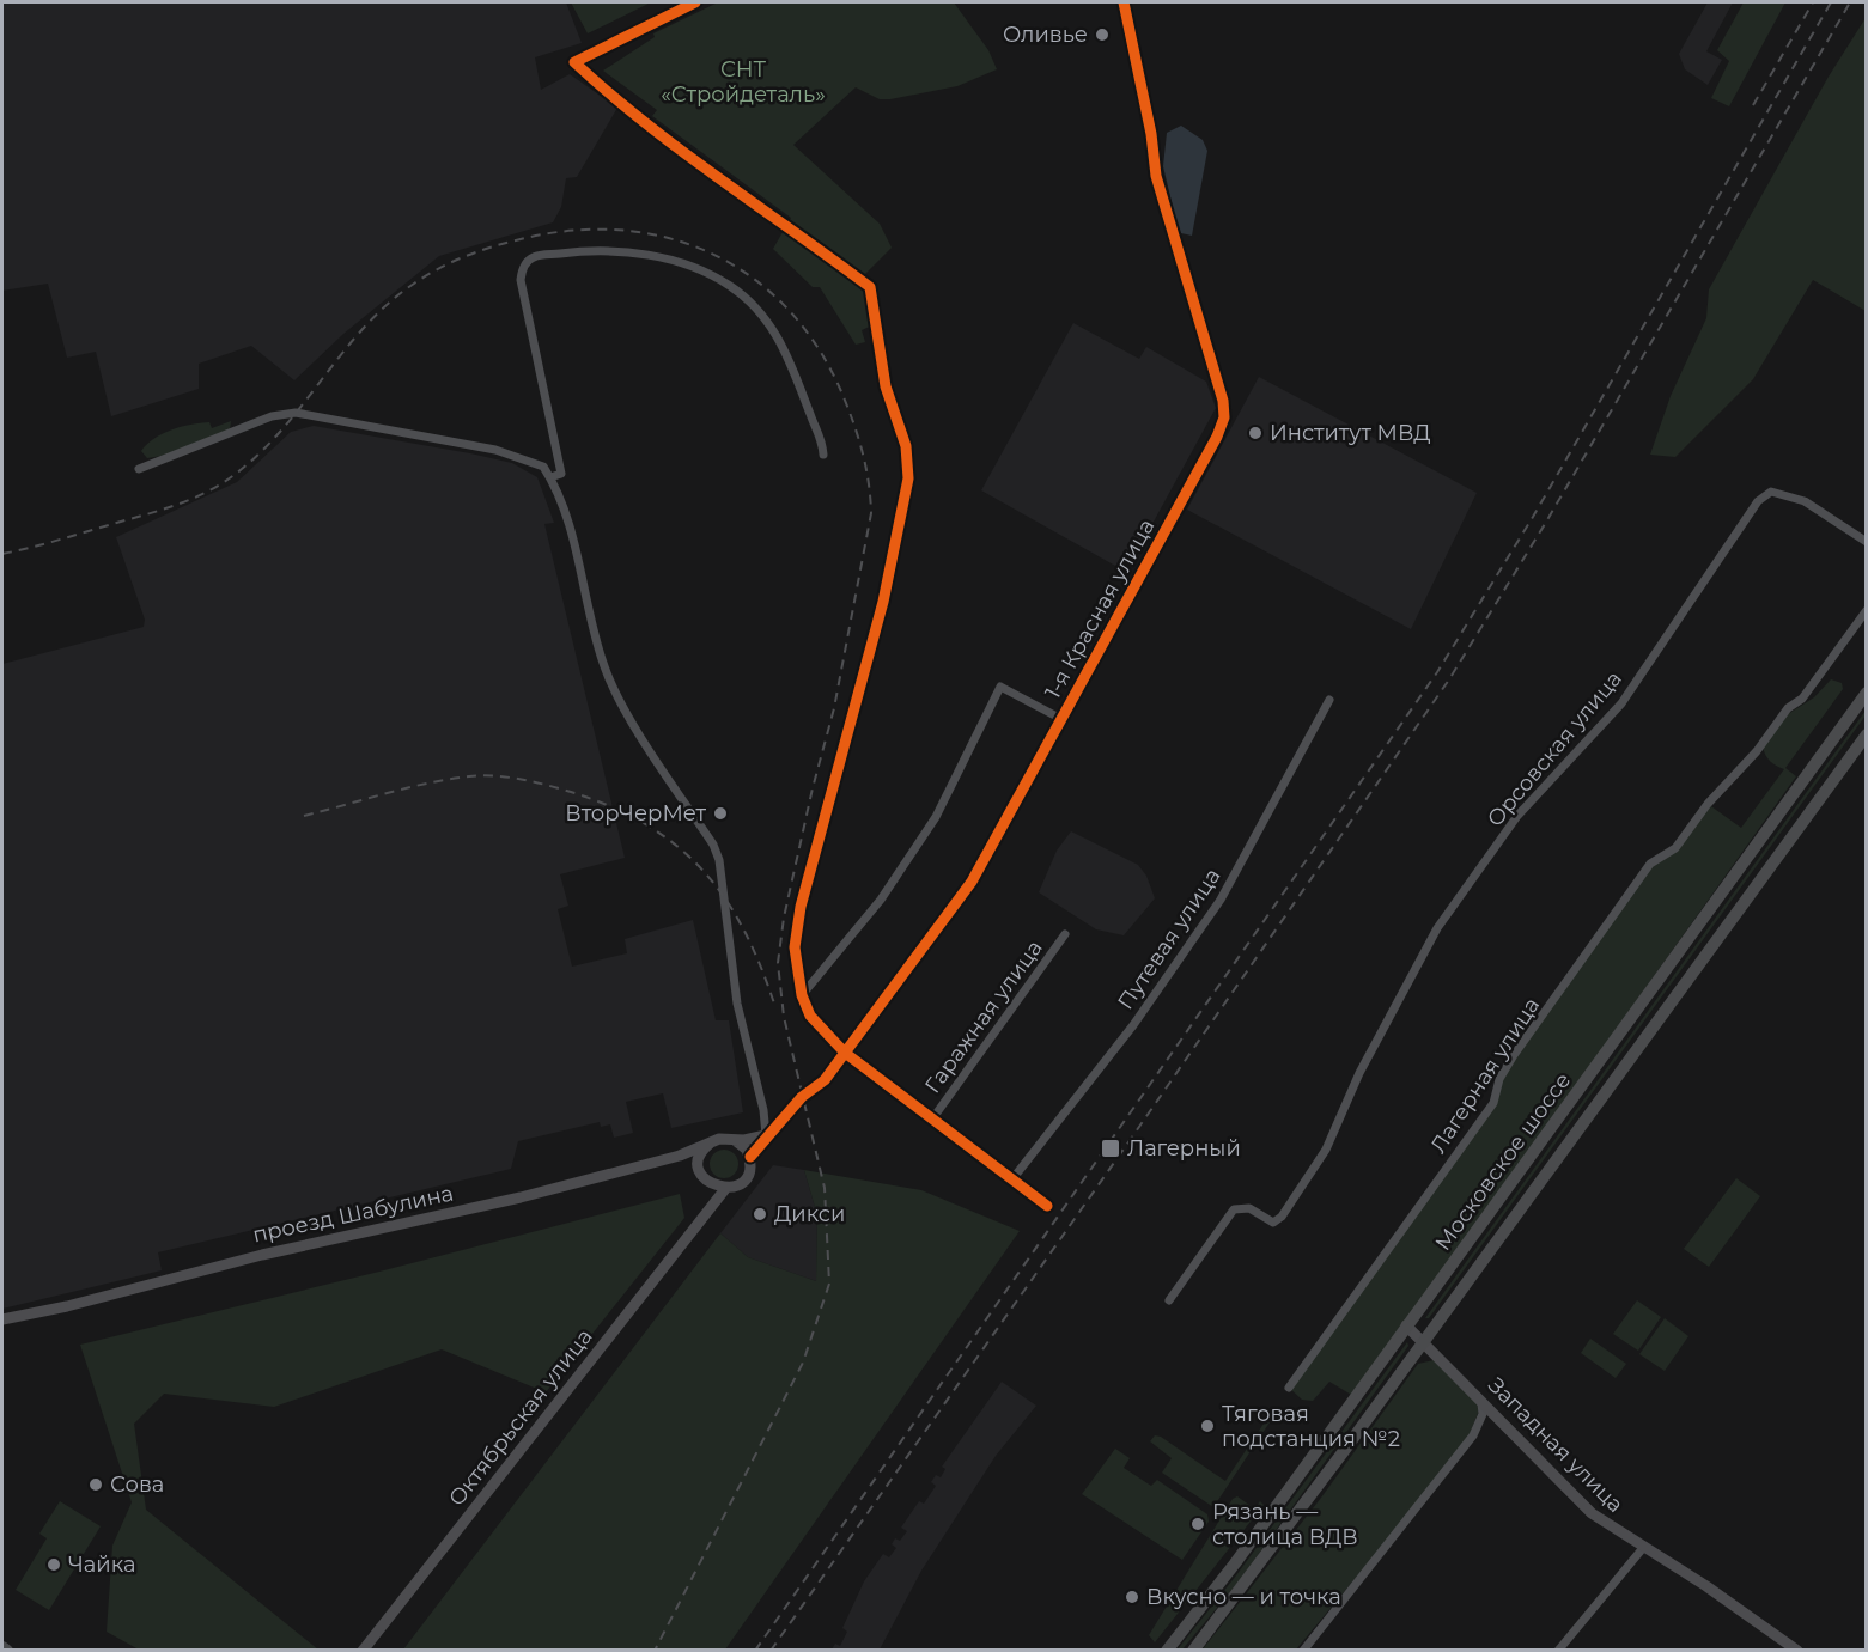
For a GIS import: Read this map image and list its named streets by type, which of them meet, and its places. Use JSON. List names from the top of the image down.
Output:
{
  "streets": {
    "main road": ["Московское шоссе"],
    "street": [
      "1-я Красная улица",
      "Орсовская улица",
      "Путевая улица",
      "Гаражная улица",
      "Лагерная улица",
      "проезд Шабулина",
      "Октябрьская улица",
      "Западная улица"
    ]
  },
  "crossings": [
    ["1-я Красная улица", "проезд Шабулина"],
    ["1-я Красная улица", "Октябрьская улица"],
    ["Московское шоссе", "Западная улица"],
    ["проезд Шабулина", "Октябрьская улица"]
  ],
  "parks": ["СНТ «Стройдеталь»"],
  "places": {
    "other": [
      "Оливье",
      "Институт МВД",
      "ВторЧерМет",
      "Дикси",
      "Тяговая подстанция №2",
      "Сова",
      "Рязань — столица ВДВ",
      "Чайка",
      "Вкусно — и точка"
    ],
    "transit": ["Лагерный"]
  }
}
